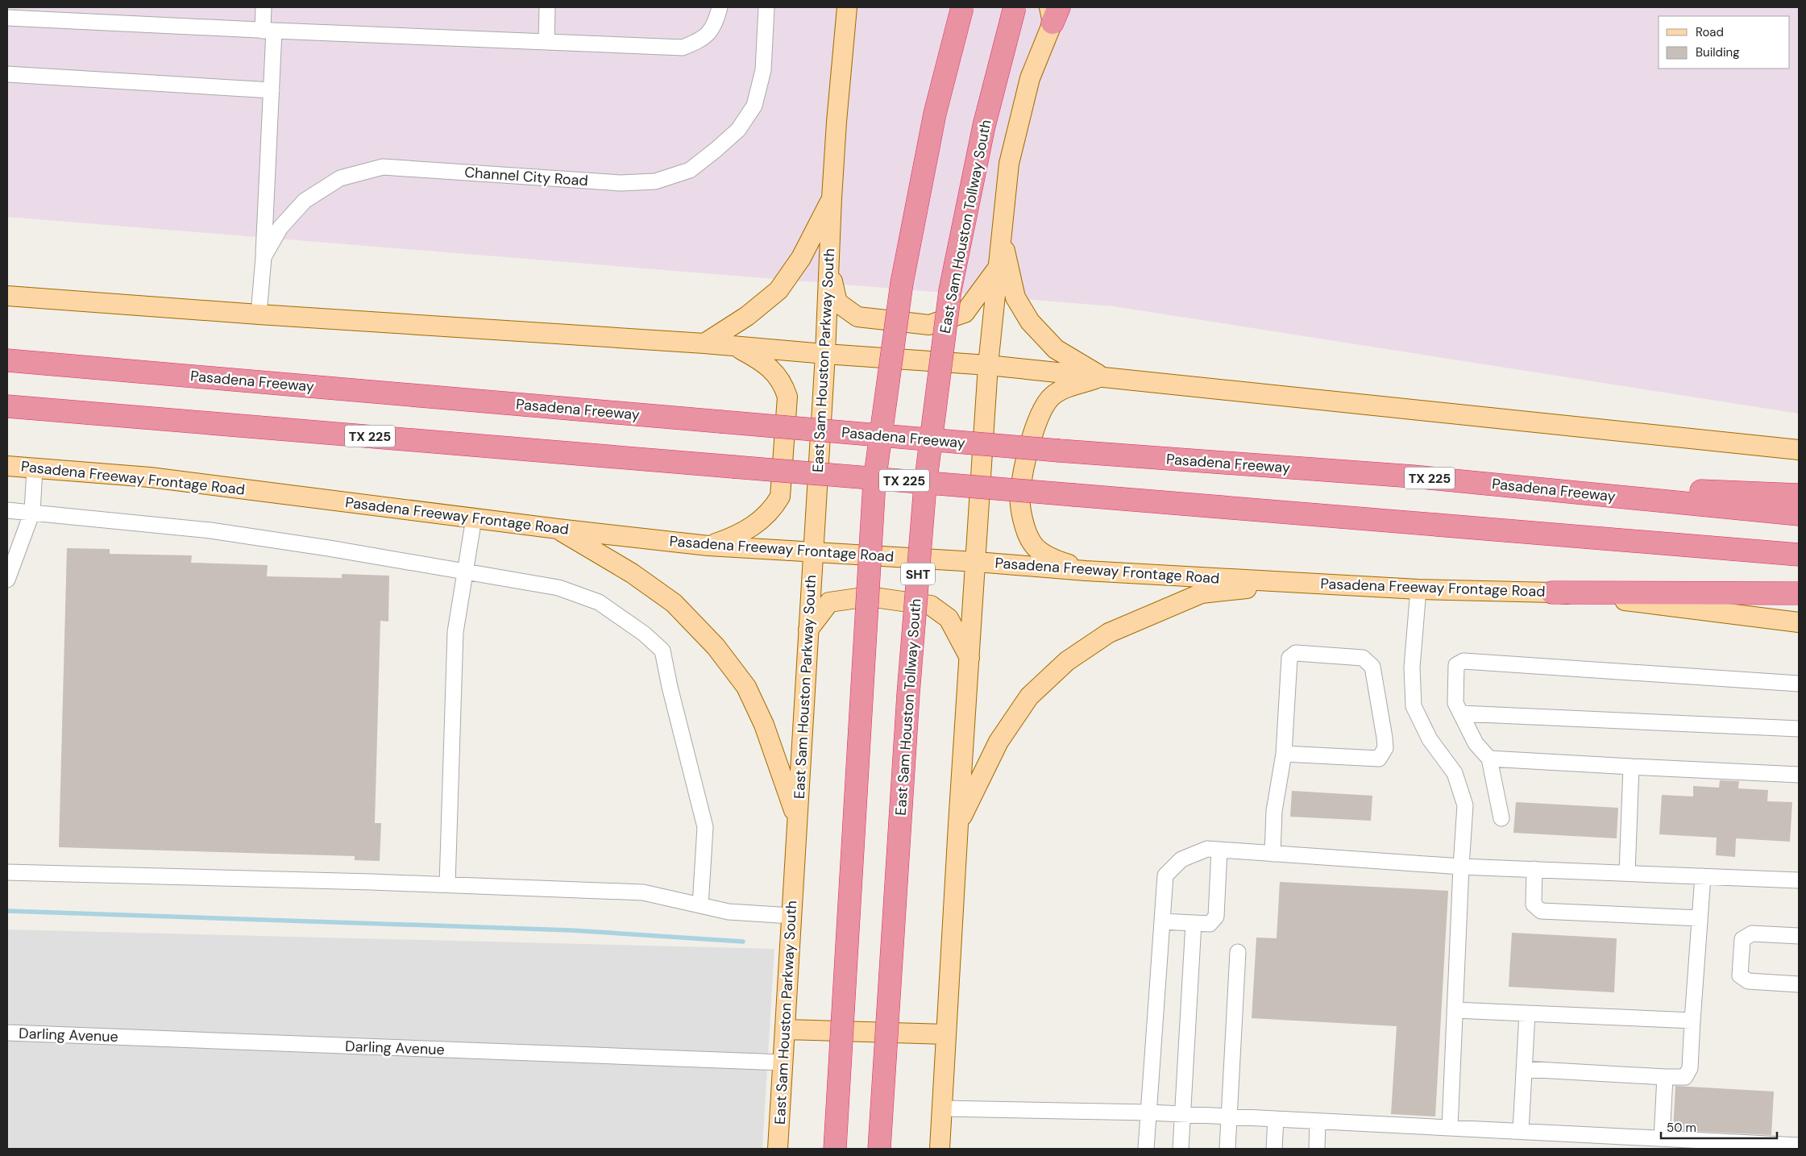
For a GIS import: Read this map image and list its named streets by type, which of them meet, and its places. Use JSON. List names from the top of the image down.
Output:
{
  "streets": {
    "highway": [
      "East Sam Houston Tollway South",
      "Pasadena Freeway",
      "TX 225",
      "SHT"
    ],
    "main road": ["East Sam Houston Parkway South", "Pasadena Freeway Frontage Road"],
    "street": ["Channel City Road", "Darling Avenue"]
  },
  "crossings": [
    ["East Sam Houston Parkway South", "Pasadena Freeway Frontage Road"],
    ["East Sam Houston Parkway South", "Darling Avenue"]
  ],
  "legend": ["Road", "Building"],
  "scale_bar": "50 m"
}
